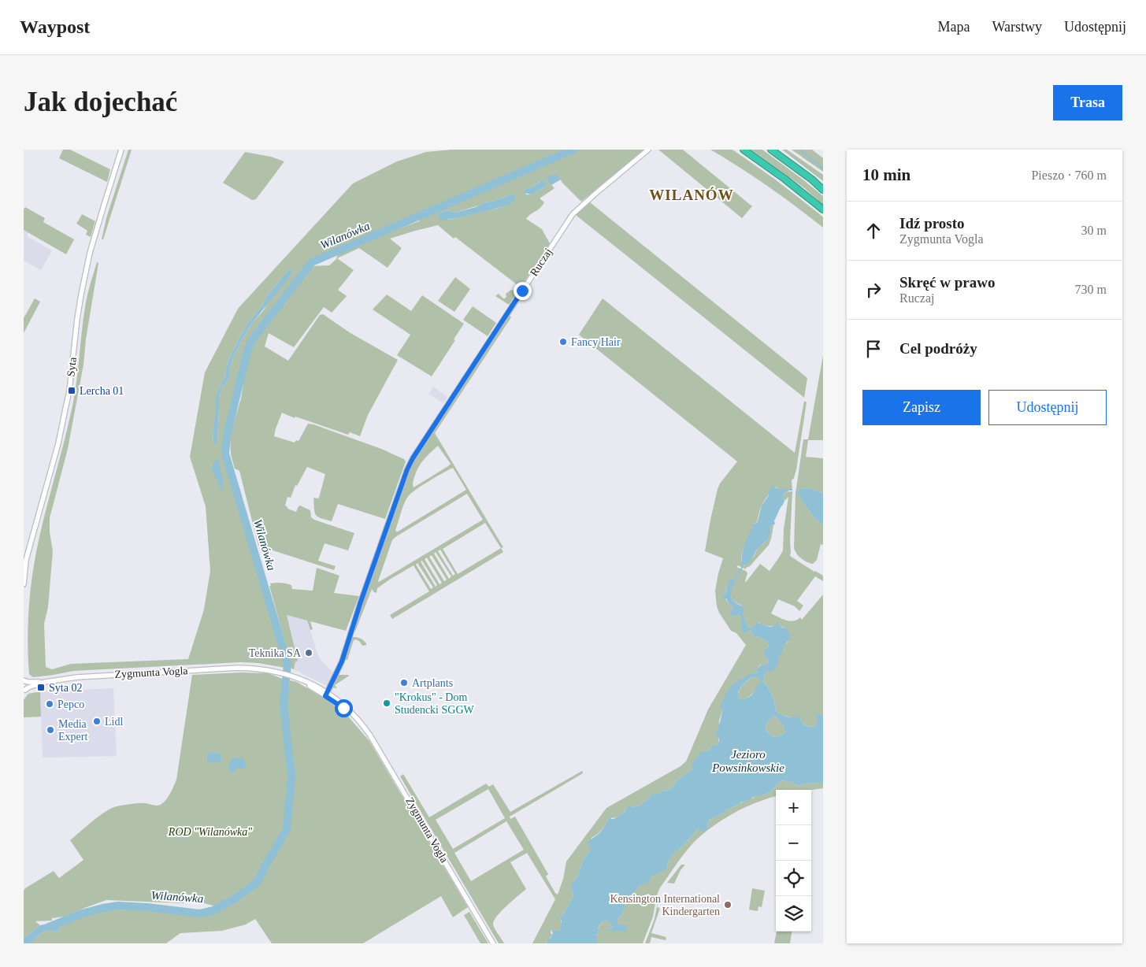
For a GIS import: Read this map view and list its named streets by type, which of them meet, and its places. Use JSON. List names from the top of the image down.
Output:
{
  "streets": {
    "street": ["Ruczaj", "Syta", "Zygmunta Vogla"]
  },
  "crossings": [
    ["Ruczaj", "Zygmunta Vogla"]
  ],
  "districts": ["WILANÓW"],
  "water": ["Wilanówka", "Jezioro Powsinkowskie"],
  "parks": ["ROD \"Wilanówka\""],
  "places": {
    "other": [
      "Fancy Hair",
      "Teknika SA",
      "Artplants",
      "\"Krokus\" - Dom Studencki SGGW",
      "Pepco",
      "Lidl",
      "Media Expert",
      "Kensington International Kindergarten"
    ],
    "transit": ["Lercha 01", "Syta 02"]
  },
  "page": {
    "header": "Waypost",
    "nav": ["Mapa", "Warstwy", "Udostępnij"],
    "buttons": [
      "Trasa",
      ["Zapisz", "Udostępnij"]
    ],
    "title": "Jak dojechać",
    "heading": ["10 min", "Pieszo · 760 m"],
    "list": [
      ["Idź prosto", "Zygmunta Vogla", "30 m"],
      ["Skręć w prawo", "Ruczaj", "730 m"],
      "Cel podróży"
    ],
    "map_buttons": ["+", "−"]
  }
}
